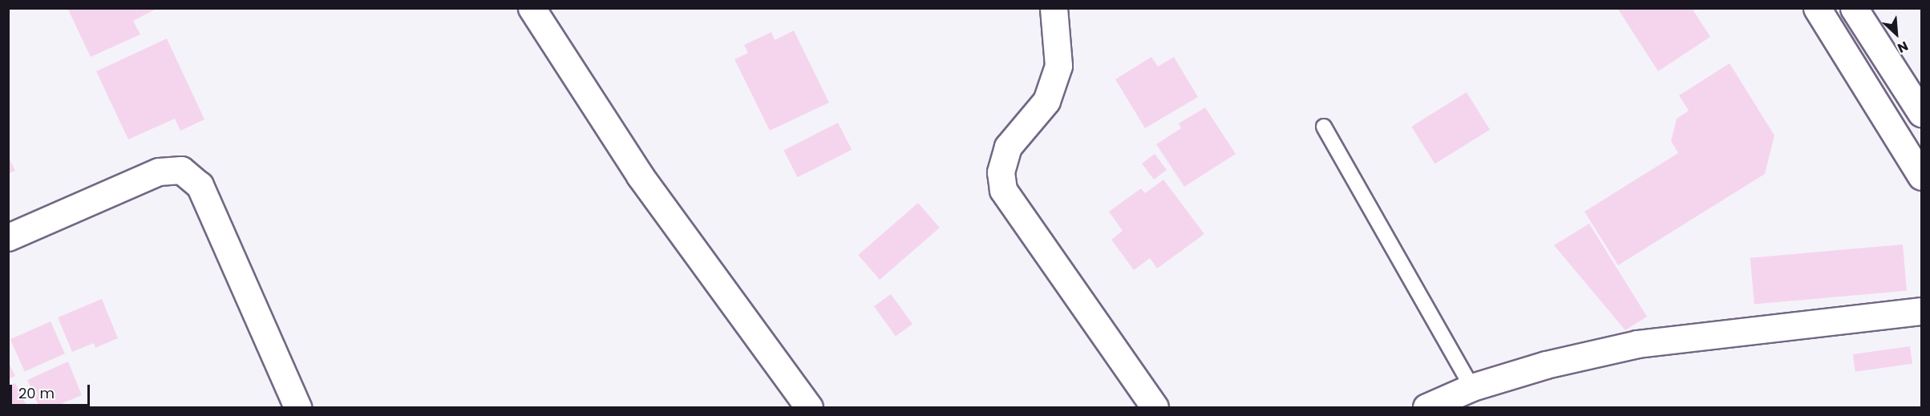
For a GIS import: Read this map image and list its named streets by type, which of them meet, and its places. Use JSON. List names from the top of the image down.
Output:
{
  "scale_bar": "20 m",
  "north": "bottom right"
}
